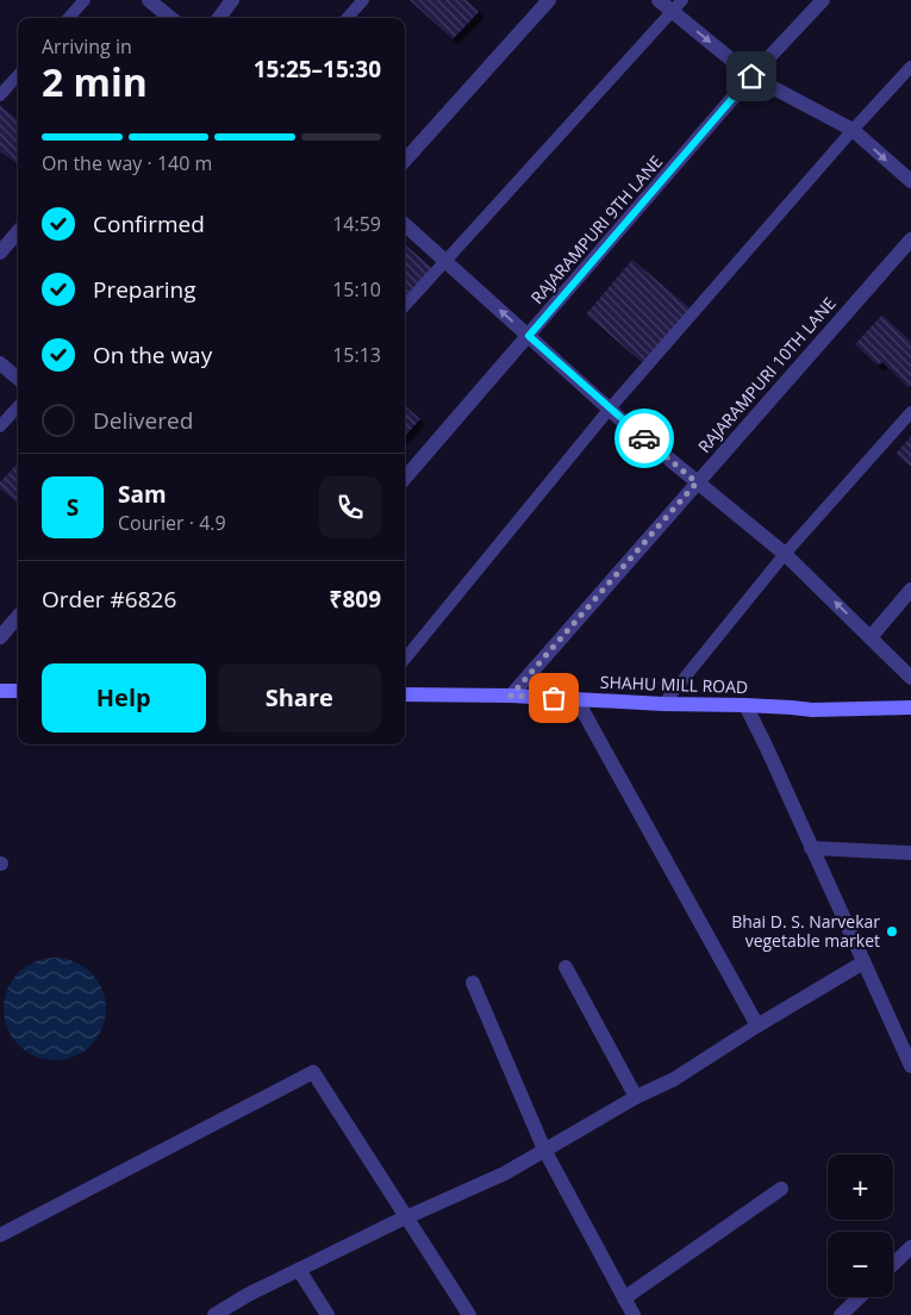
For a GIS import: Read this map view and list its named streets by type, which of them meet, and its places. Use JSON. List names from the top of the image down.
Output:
{
  "streets": {
    "main road": ["SHAHU MILL ROAD"],
    "street": ["RAJARAMPURI 9TH LANE", "RAJARAMPURI 10TH LANE"]
  },
  "crossings": [
    ["RAJARAMPURI 10TH LANE", "SHAHU MILL ROAD"]
  ],
  "places": ["Bhai D. S. Narvekar vegetable market"],
  "page": {
    "heading": ["2 min", "Arriving in", "15:25–15:30"],
    "panel": [
      "Sam",
      "Courier · 4.9",
      "Order #6826",
      "₹809"
    ],
    "bar": "On the way · 140 m",
    "list": [
      ["Confirmed", "14:59"],
      ["Preparing", "15:10"],
      ["On the way", "15:13"],
      "Delivered"
    ],
    "round": "S",
    "buttons": ["Help", "Share"],
    "map_buttons": ["+", "−"]
  }
}
